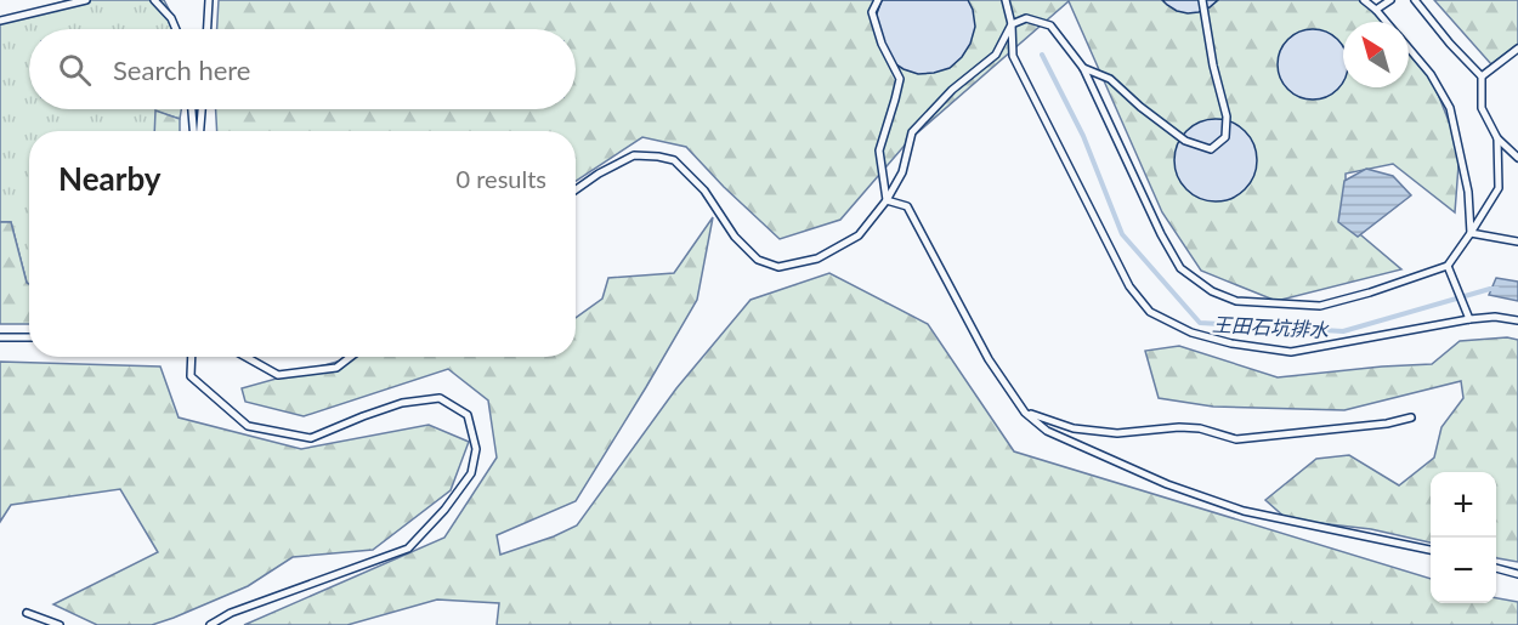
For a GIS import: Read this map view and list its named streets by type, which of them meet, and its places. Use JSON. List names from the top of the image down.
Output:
{
  "water": ["王田石坑排水"],
  "north": "top left",
  "page": {
    "search": "Search here",
    "heading": ["Nearby", "0 results"],
    "map_buttons": ["+", "−"]
  }
}
